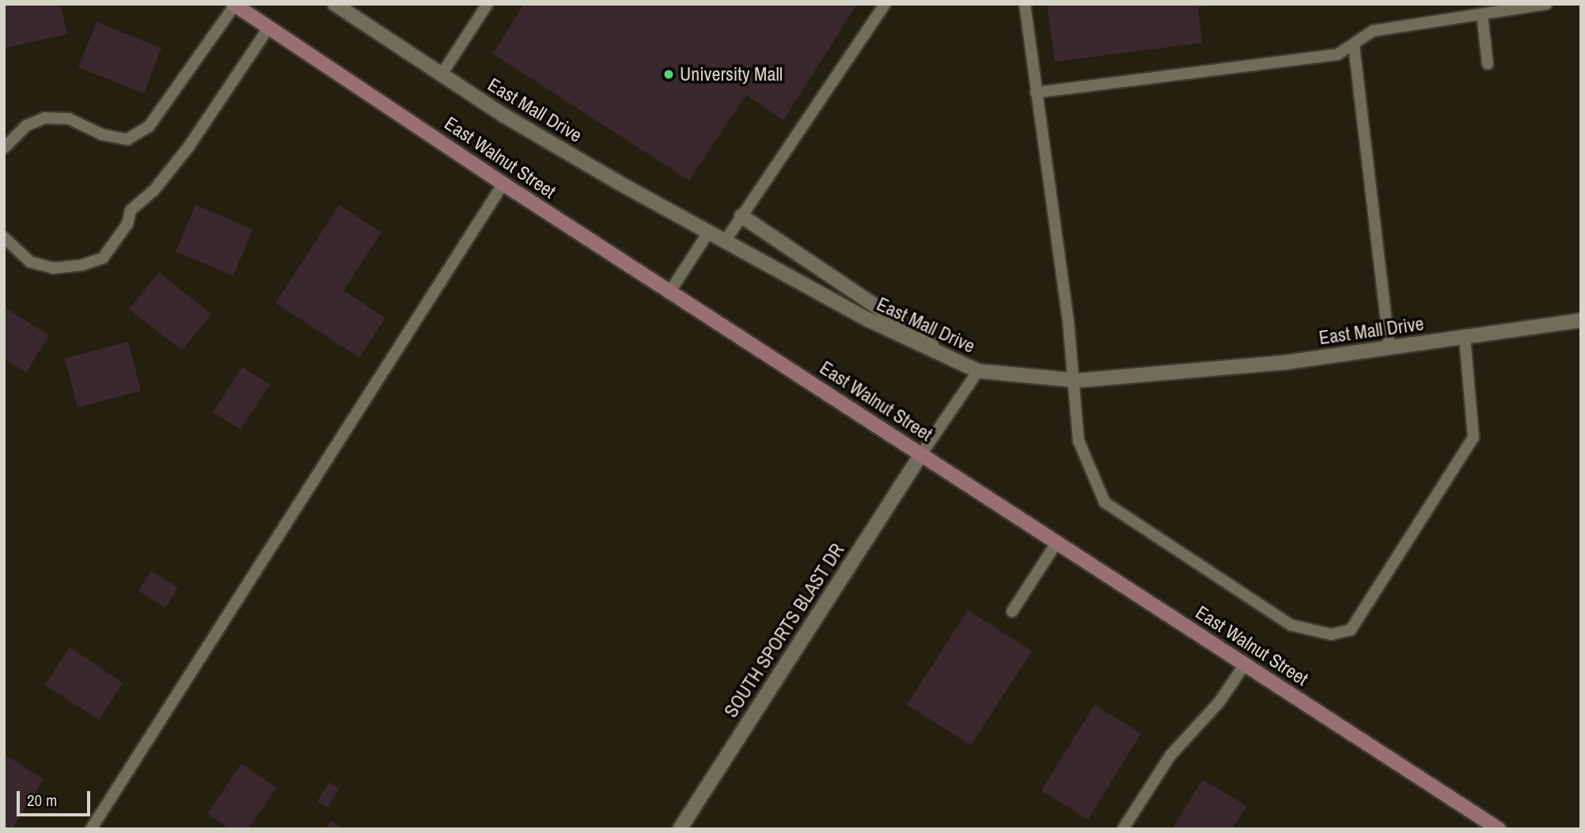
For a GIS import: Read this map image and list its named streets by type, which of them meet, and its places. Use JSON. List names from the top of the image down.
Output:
{
  "streets": {
    "street": ["East Mall Drive", "East Walnut Street", "SOUTH SPORTS BLAST DR"]
  },
  "crossings": [
    ["East Walnut Street", "SOUTH SPORTS BLAST DR"]
  ],
  "places": ["University Mall"],
  "scale_bar": "20 m"
}
